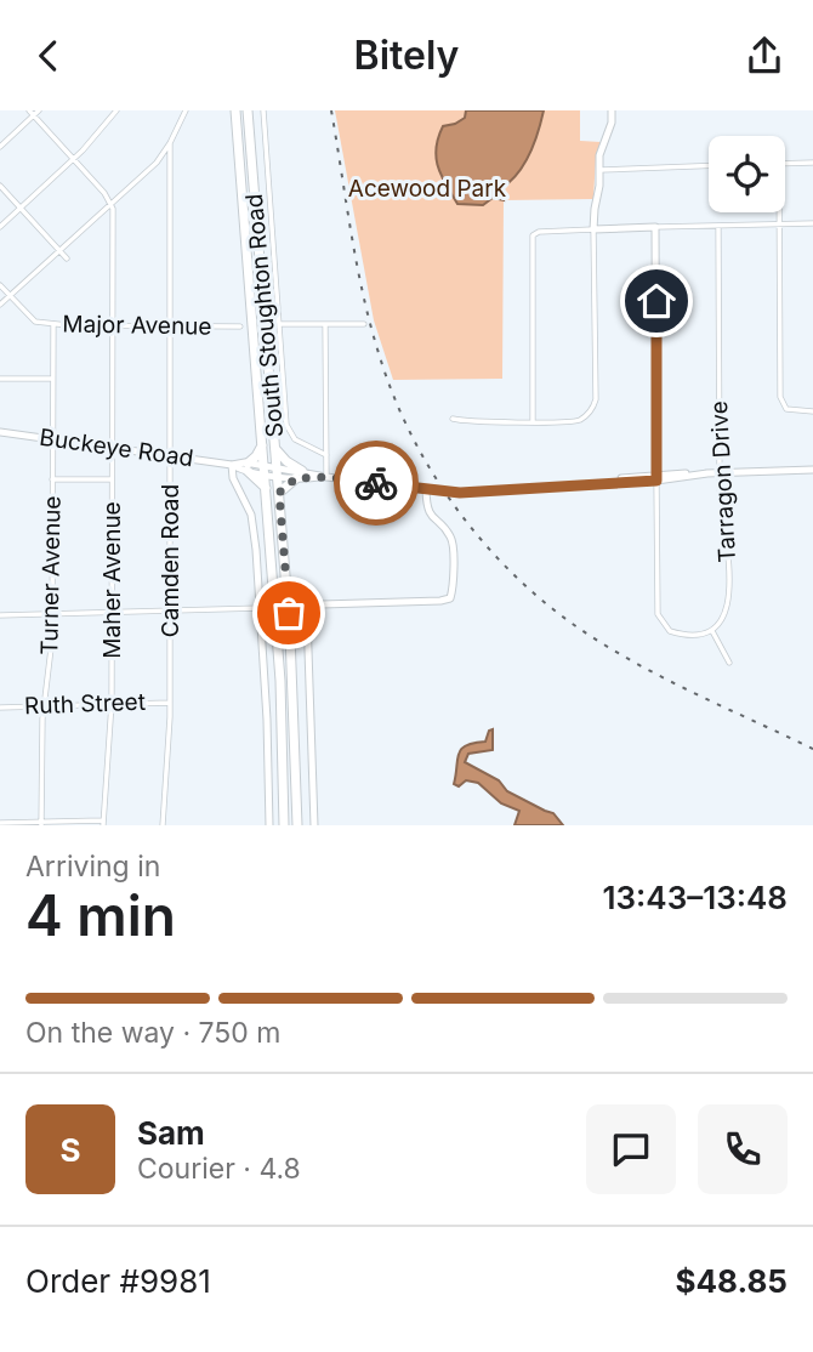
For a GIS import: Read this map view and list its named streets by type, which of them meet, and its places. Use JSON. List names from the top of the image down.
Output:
{
  "streets": {
    "main road": ["South Stoughton Road"],
    "street": [
      "Major Avenue",
      "Buckeye Road",
      "Tarragon Drive",
      "Camden Road",
      "Turner Avenue",
      "Maher Avenue",
      "Ruth Street"
    ]
  },
  "crossings": [
    ["South Stoughton Road", "Buckeye Road"],
    ["Major Avenue", "Camden Road"],
    ["Major Avenue", "Turner Avenue"],
    ["Major Avenue", "Maher Avenue"],
    ["Buckeye Road", "Tarragon Drive"],
    ["Buckeye Road", "Camden Road"],
    ["Buckeye Road", "Turner Avenue"],
    ["Buckeye Road", "Maher Avenue"],
    ["Camden Road", "Ruth Street"],
    ["Turner Avenue", "Ruth Street"],
    ["Maher Avenue", "Ruth Street"]
  ],
  "parks": ["Acewood Park"],
  "page": {
    "header": "Bitely",
    "heading": ["4 min", "Arriving in", "13:43–13:48"],
    "panel": [
      "Sam",
      "Courier · 4.8",
      "Order #9981",
      "$48.85"
    ],
    "bar": "On the way · 750 m",
    "round": "S"
  }
}
